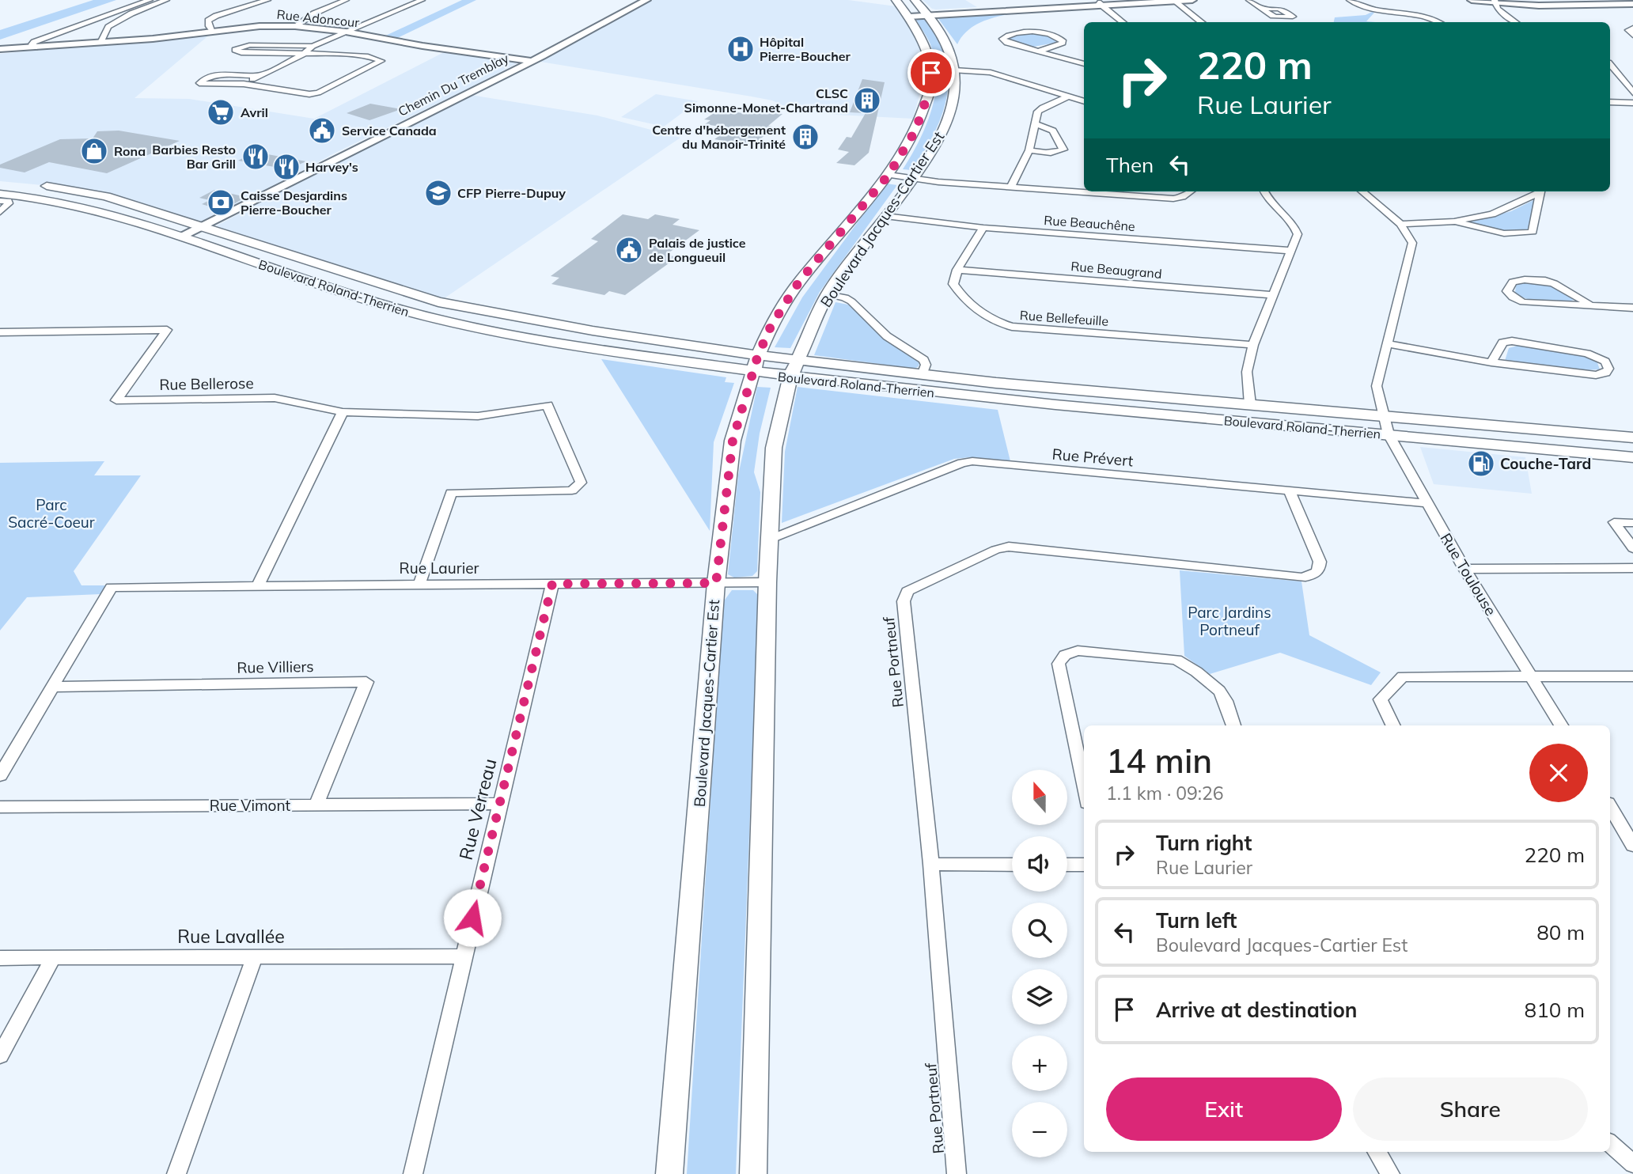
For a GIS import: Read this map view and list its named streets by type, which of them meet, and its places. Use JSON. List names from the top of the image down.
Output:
{
  "streets": {
    "main road": ["Boulevard Jacques-Cartier Est", "Boulevard Roland-Therrien"],
    "street": [
      "Rue Adoncour",
      "Chemin Du Tremblay",
      "Rue Beauchêne",
      "Rue Beaugrand",
      "Rue Bellefeuille",
      "Rue Bellerose",
      "Rue Prévert",
      "Rue Laurier",
      "Rue Toulouse",
      "Rue Portneuf",
      "Rue Villiers",
      "Rue Vimont",
      "Rue Verreau",
      "Rue Lavallée"
    ]
  },
  "crossings": [
    ["Rue Adoncour", "Chemin Du Tremblay"],
    ["Chemin Du Tremblay", "Boulevard Roland-Therrien"],
    ["Boulevard Jacques-Cartier Est", "Rue Beauchêne"],
    ["Boulevard Jacques-Cartier Est", "Boulevard Roland-Therrien"],
    ["Boulevard Jacques-Cartier Est", "Rue Prévert"],
    ["Boulevard Jacques-Cartier Est", "Rue Laurier"],
    ["Rue Beaugrand", "Rue Bellefeuille"],
    ["Boulevard Roland-Therrien", "Rue Toulouse"],
    ["Rue Bellerose", "Rue Laurier"],
    ["Rue Prévert", "Rue Toulouse"],
    ["Rue Prévert", "Rue Portneuf"],
    ["Rue Laurier", "Rue Villiers"],
    ["Rue Laurier", "Rue Verreau"],
    ["Rue Villiers", "Rue Vimont"],
    ["Rue Vimont", "Rue Verreau"],
    ["Rue Verreau", "Rue Lavallée"]
  ],
  "parks": ["Parc Sacré-Coeur", "Parc Jardins Portneuf"],
  "places": {
    "hospital": ["Hôpital Pierre-Boucher"],
    "building": ["CLSC Simonne-Monet-Chartrand", "Centre d'hébergement du Manoir-Trinité"],
    "supermarket": ["Avril"],
    "public building": ["Service Canada", "Palais de justice de Longueuil"],
    "shop": ["Rona"],
    "restaurant": ["Barbies Resto Bar Grill", "Harvey's"],
    "school or university": ["CFP Pierre-Dupuy"],
    "bank": ["Caisse Desjardins Pierre-Boucher"],
    "fuel station": ["Couche-Tard"]
  },
  "north": "top",
  "page": {
    "turn": ["220 m", "Rue Laurier"],
    "then": "Then",
    "heading": ["14 min", "1.1 km · 09:26"],
    "map_buttons": ["+", "−"],
    "list": [
      {
        "name": "Turn right",
        "note": "Rue Laurier",
        "value": "220 m"
      },
      {
        "name": "Turn left",
        "note": "Boulevard Jacques-Cartier Est",
        "value": "80 m"
      },
      {
        "name": "Arrive at destination",
        "value": "810 m"
      }
    ],
    "buttons": ["Exit", "Share"]
  }
}
